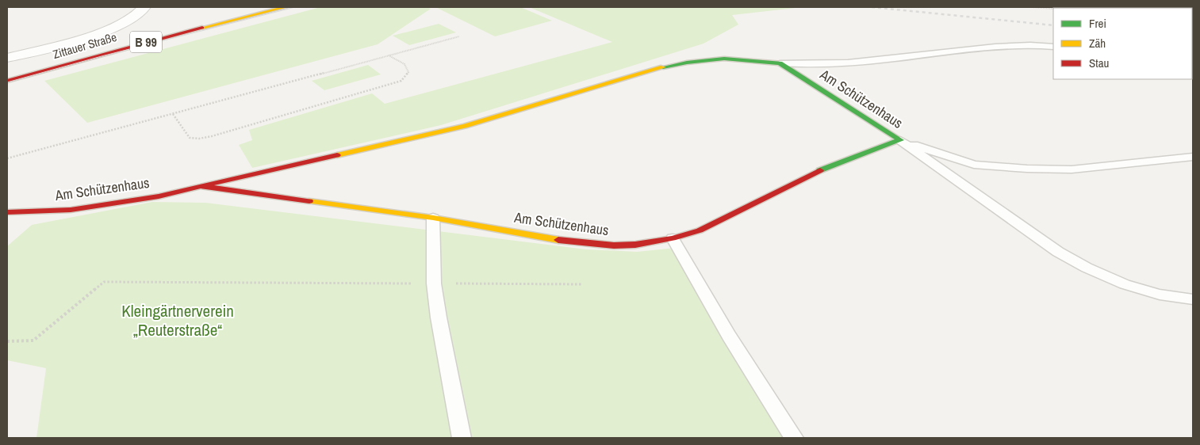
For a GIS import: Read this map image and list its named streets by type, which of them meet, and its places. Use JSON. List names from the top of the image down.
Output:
{
  "streets": {
    "street": ["B 99", "Zittauer Straße", "Am Schützenhaus"]
  },
  "parks": ["Kleingärtnerverein „Reuterstraße“"],
  "legend": ["Frei", "Zäh", "Stau"]
}
